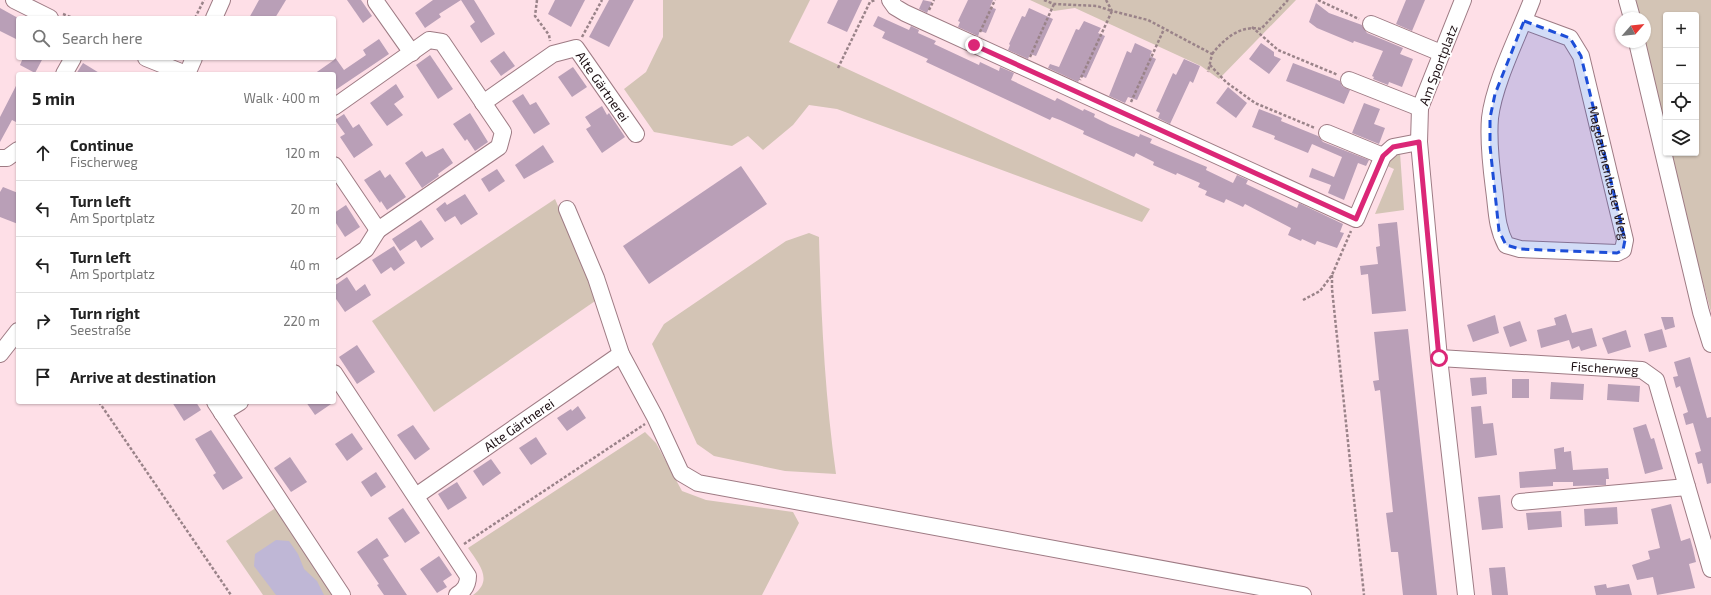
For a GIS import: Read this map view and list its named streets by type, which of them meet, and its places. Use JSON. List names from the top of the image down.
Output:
{
  "streets": {
    "street": [
      "Am Sportplatz",
      "Alte Gärtnerei",
      "Magdalenenluster Weg",
      "Fischerweg"
    ]
  },
  "north": "top right",
  "page": {
    "map_buttons": ["+", "−"],
    "search": "Search here",
    "heading": ["5 min", "Walk · 400 m"],
    "list": [
      ["Continue", "Fischerweg", "120 m"],
      ["Turn left", "Am Sportplatz", "20 m"],
      ["Turn left", "Am Sportplatz", "40 m"],
      ["Turn right", "Seestraße", "220 m"],
      "Arrive at destination"
    ]
  }
}
